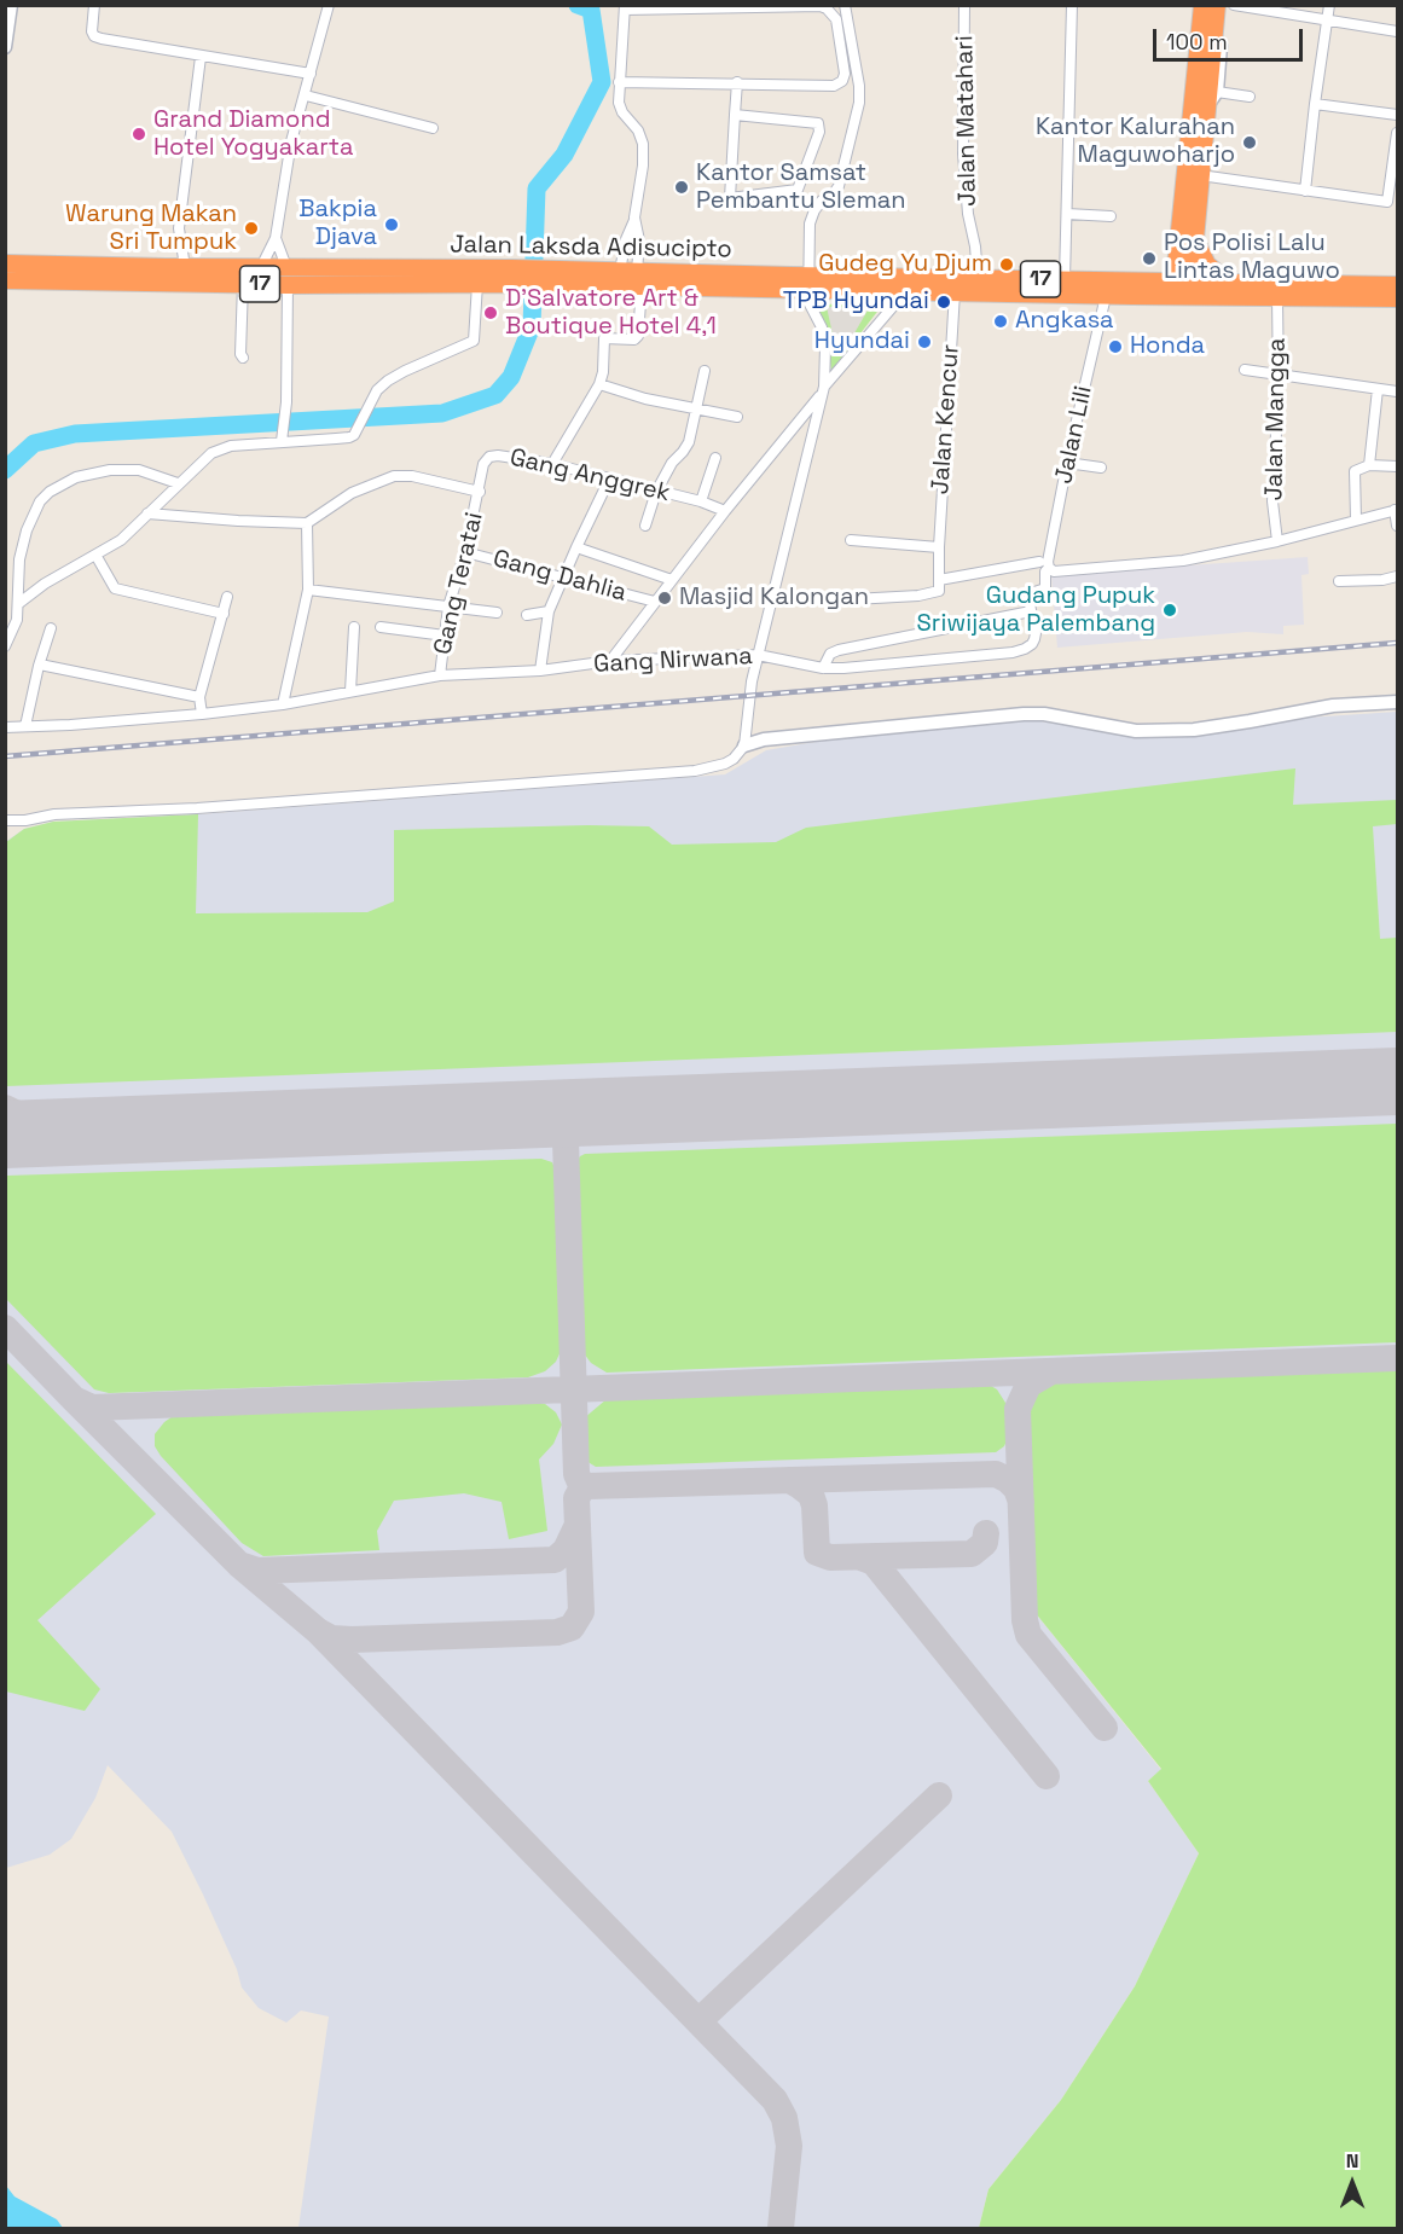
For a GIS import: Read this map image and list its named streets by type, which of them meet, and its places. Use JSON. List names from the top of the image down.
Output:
{
  "streets": {
    "highway": ["Jalan Laksda Adisucipto", "17"],
    "street": [
      "Jalan Matahari",
      "Jalan Kencur",
      "Jalan Mangga",
      "Jalan Lili",
      "Gang Anggrek",
      "Gang Dahlia",
      "Gang Teratai",
      "Gang Nirwana"
    ]
  },
  "crossings": [
    ["Jalan Matahari", "Jalan Laksda Adisucipto"],
    ["Jalan Laksda Adisucipto", "17"],
    ["Jalan Laksda Adisucipto", "Jalan Kencur"],
    ["Jalan Laksda Adisucipto", "Jalan Lili"],
    ["17", "Jalan Mangga"],
    ["Jalan Lili", "Gang Nirwana"],
    ["Gang Anggrek", "Gang Teratai"],
    ["Gang Dahlia", "Gang Teratai"],
    ["Gang Teratai", "Gang Nirwana"]
  ],
  "places": [
    "Grand Diamond Hotel Yogyakarta",
    "Kantor Kalurahan Maguwoharjo",
    "Kantor Samsat Pembantu Sleman",
    "Bakpia Djava",
    "Warung Makan Sri Tumpuk",
    "Pos Polisi Lalu Lintas Maguwo",
    "Gudeg Yu Djum",
    "TPB Hyundai",
    "D'Salvatore Art & Boutique Hotel 4,1",
    "Angkasa",
    "Hyundai",
    "Honda",
    "Masjid Kalongan",
    "Gudang Pupuk Sriwijaya Palembang"
  ],
  "scale_bar": "100 m",
  "north": "top"
}
